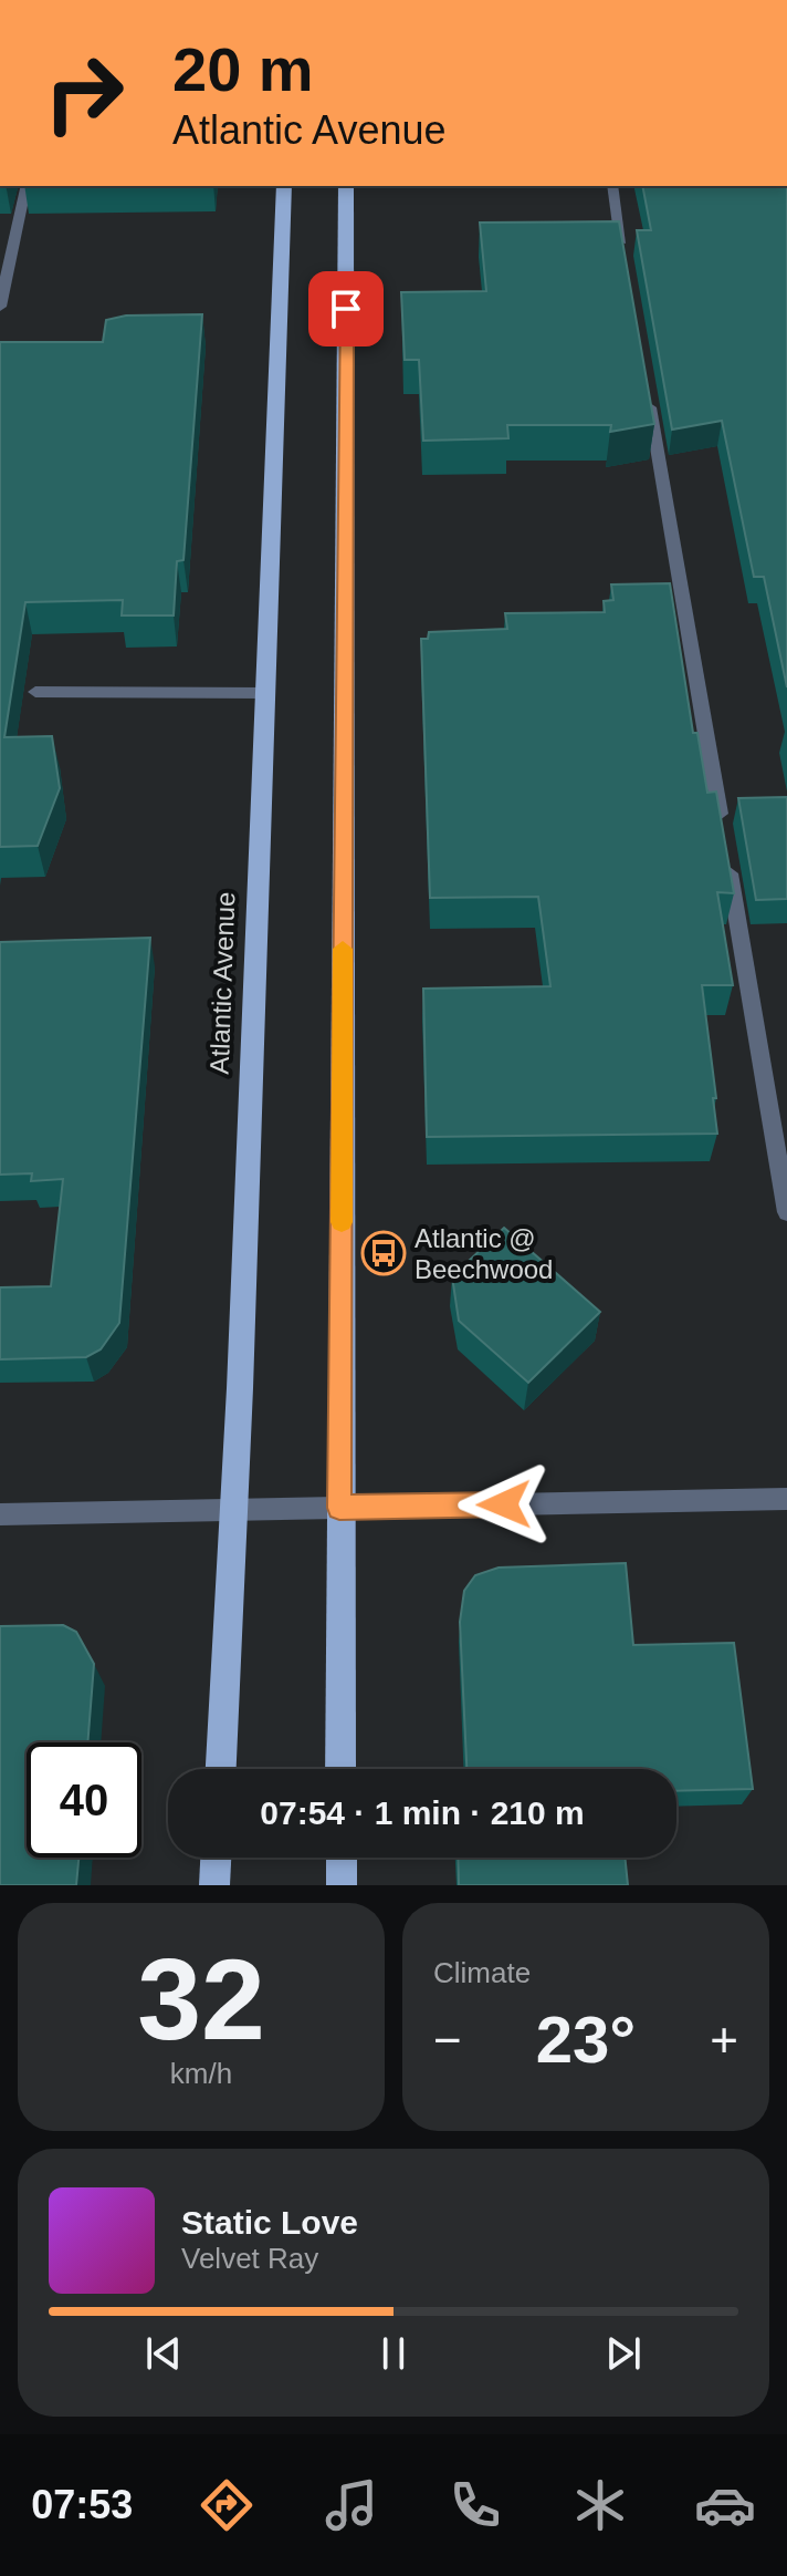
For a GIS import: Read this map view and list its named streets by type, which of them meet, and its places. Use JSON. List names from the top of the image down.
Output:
{
  "streets": {
    "main road": ["Atlantic Avenue"]
  },
  "places": {
    "bus stop": ["Atlantic @ Beechwood"]
  },
  "page": {
    "turn": ["20 m", "Atlantic Avenue"],
    "limit": "40",
    "trip": "07:54 · 1 min · 210 m",
    "tile": [
      ["32", "km/h"],
      "Climate"
    ],
    "heat": ["−", "23°", "+"],
    "song": ["Static Love", "Velvet Ray"],
    "tabs": "07:53"
  }
}
